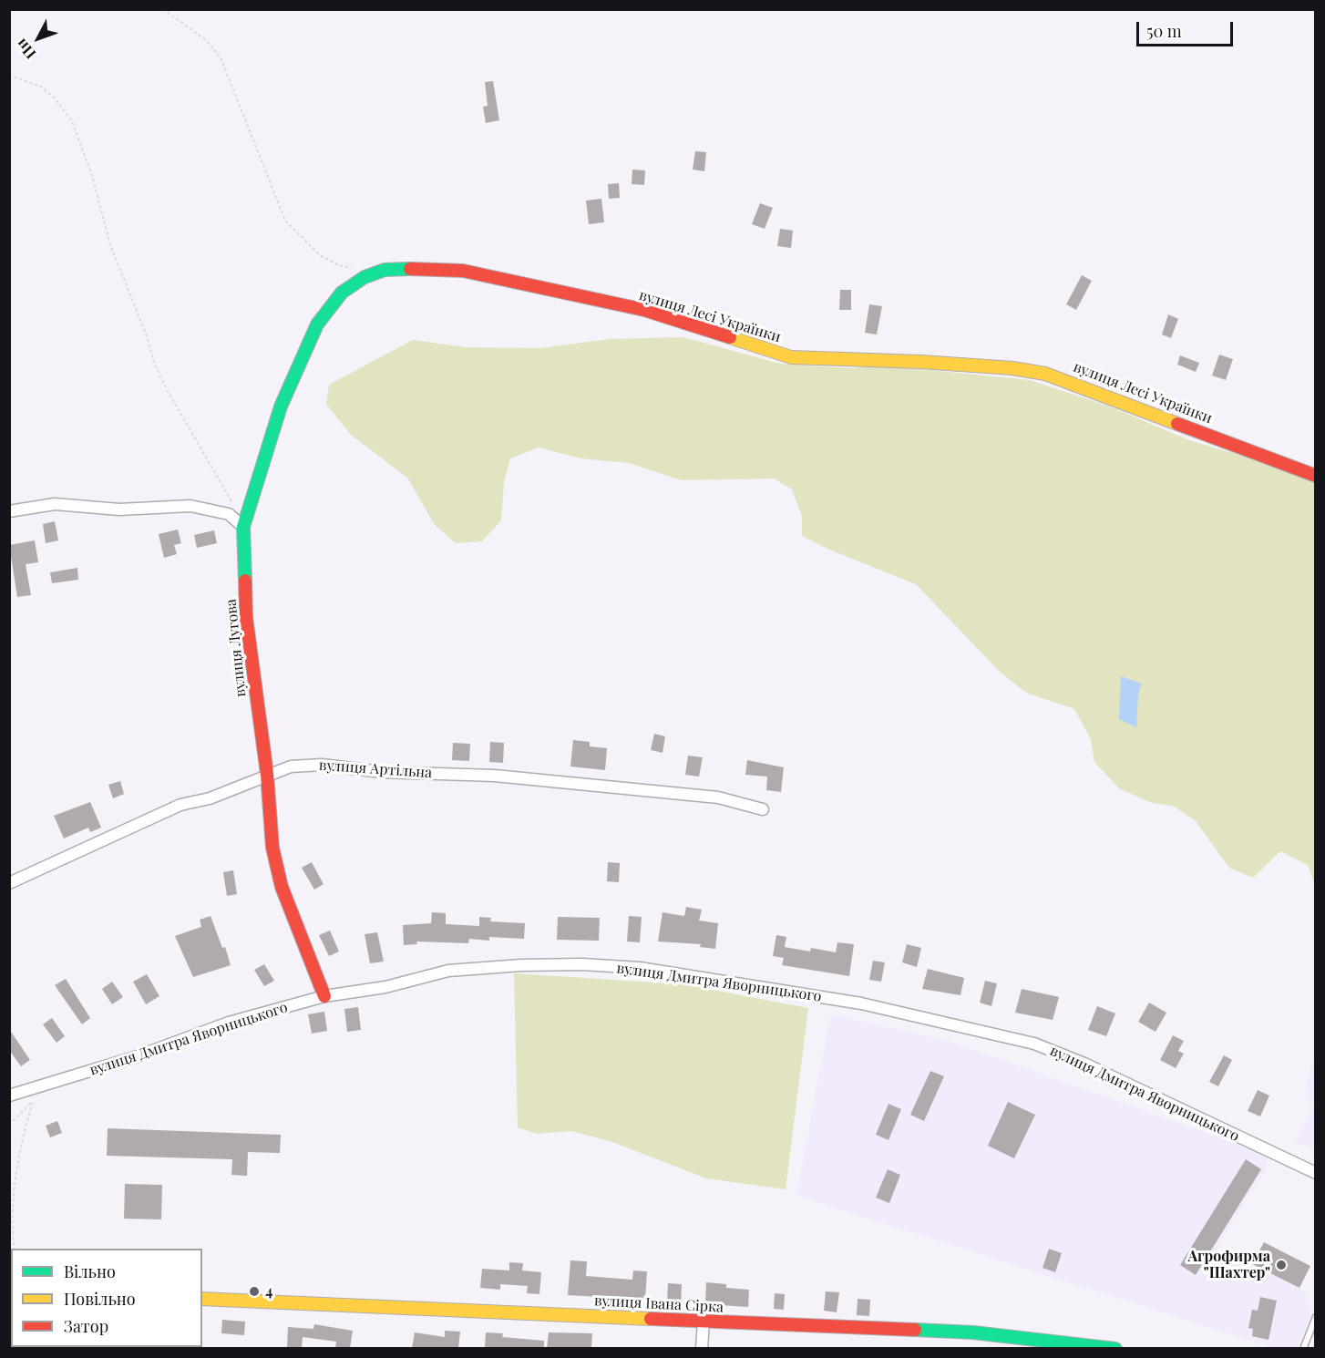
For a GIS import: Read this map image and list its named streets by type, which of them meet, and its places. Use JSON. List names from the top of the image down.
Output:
{
  "streets": {
    "street": [
      "вулиця Лесі Українки",
      "вулиця Лугова",
      "вулиця Артільна",
      "вулиця Дмитра Яворницького",
      "вулиця Івана Сірка"
    ]
  },
  "crossings": [
    ["вулиця Лесі Українки", "вулиця Лугова"],
    ["вулиця Лугова", "вулиця Артільна"],
    ["вулиця Лугова", "вулиця Дмитра Яворницького"]
  ],
  "places": ["Агрофирма \"Шахтер\"", "4"],
  "legend": ["Вільно", "Повільно", "Затор"],
  "scale_bar": "50 m",
  "north": "bottom left"
}
